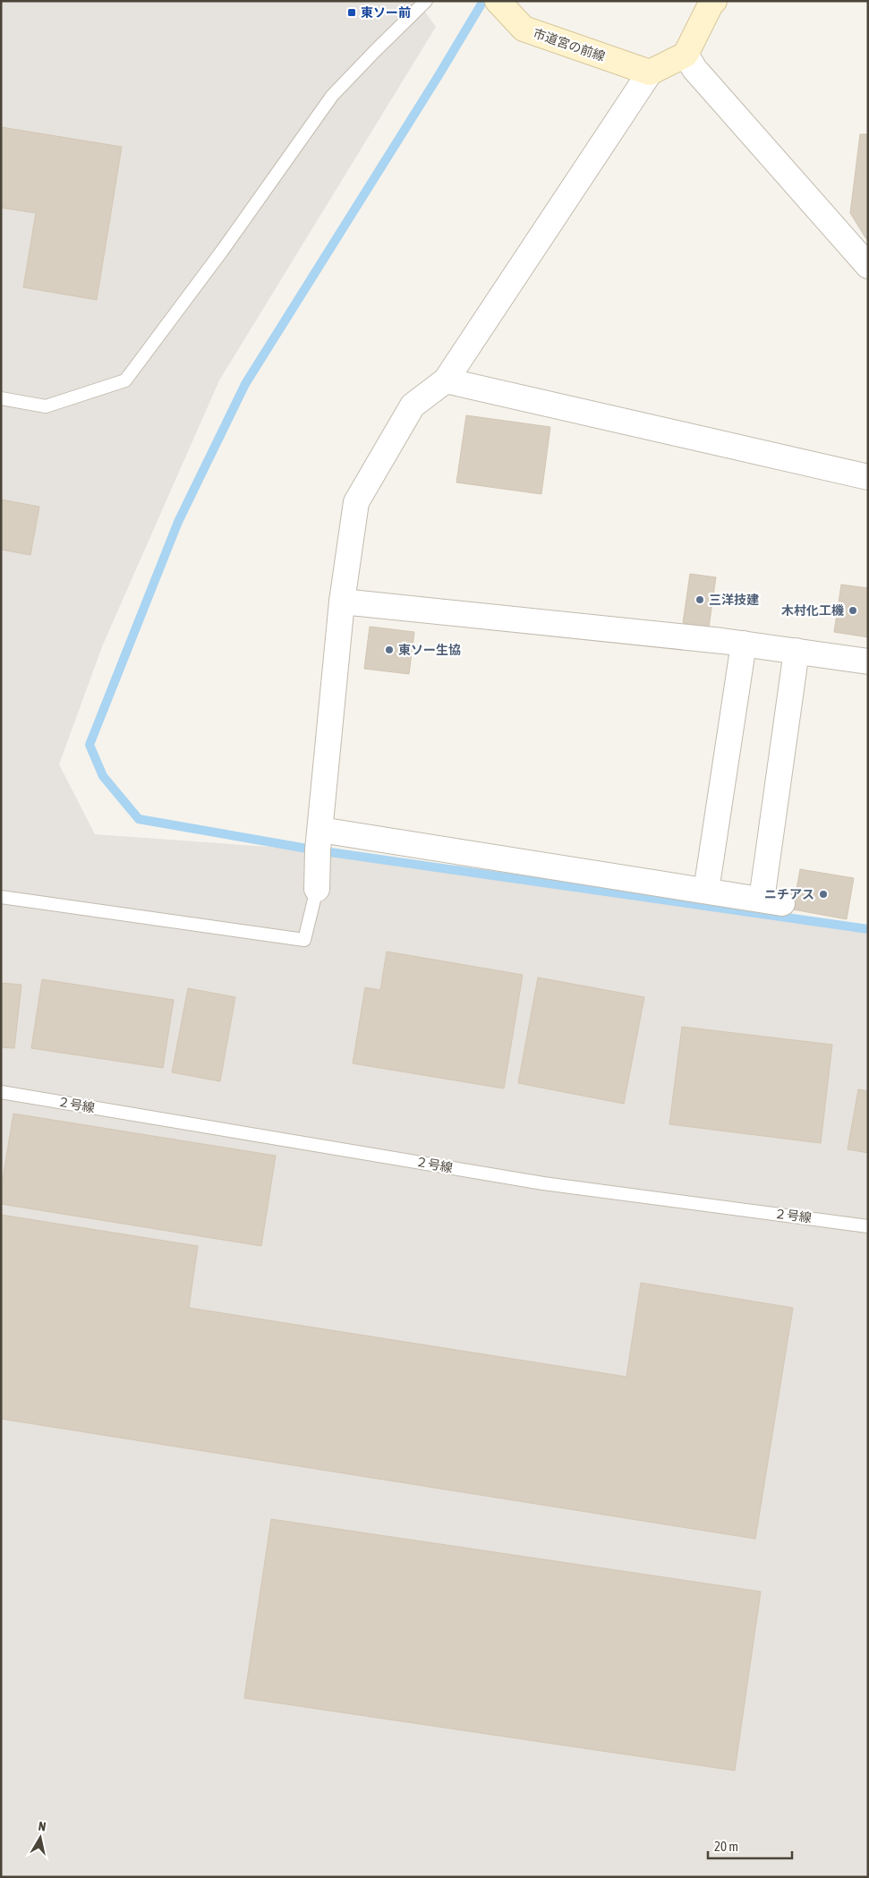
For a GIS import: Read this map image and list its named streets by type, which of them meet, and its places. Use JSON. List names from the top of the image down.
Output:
{
  "streets": {
    "street": ["市道宮の前線"],
    "lane": ["２号線"]
  },
  "places": {
    "transit": ["東ソー前"],
    "other": [
      "三洋技建",
      "木村化工機",
      "東ソー生協",
      "ニチアス"
    ]
  },
  "scale_bar": "20 m",
  "north": "top"
}
